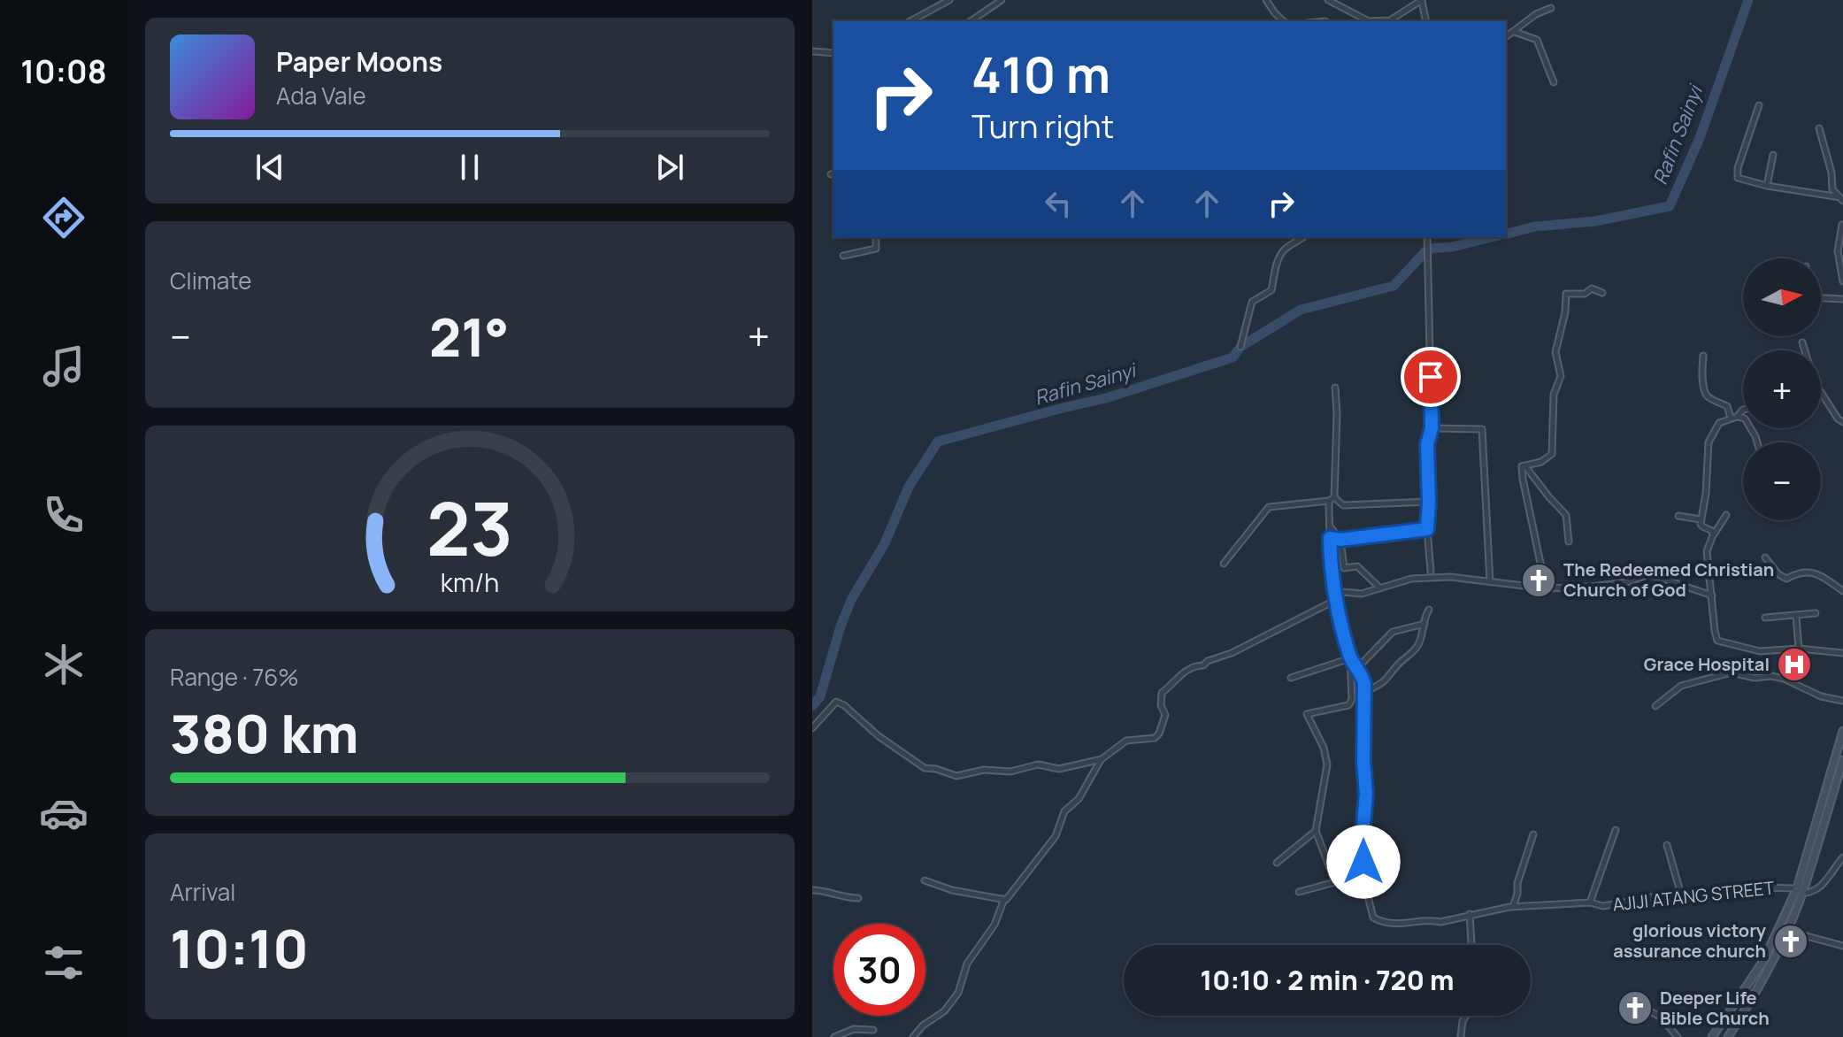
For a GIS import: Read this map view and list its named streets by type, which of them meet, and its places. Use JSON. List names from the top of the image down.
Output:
{
  "streets": {
    "street": ["AJIJI ATANG STREET"]
  },
  "water": ["Rafin Sainyi"],
  "places": {
    "church": ["The Redeemed Christian Church of God", "glorious victory assurance church", "Deeper Life Bible Church"],
    "hospital": ["Grace Hospital"]
  },
  "north": "right",
  "page": {
    "tabs": "10:08",
    "turn": ["410 m", "Turn right"],
    "song": ["Paper Moons", "Ada Vale"],
    "tile": [
      "Climate",
      ["Range · 76%", "380 km"],
      ["Arrival", "10:10"]
    ],
    "map_buttons": ["+", "−"],
    "heat": ["−", "21°", "+"],
    "limit": "30",
    "trip": "10:10 · 2 min · 720 m",
    "gauge": ["23", "km/h"]
  }
}
